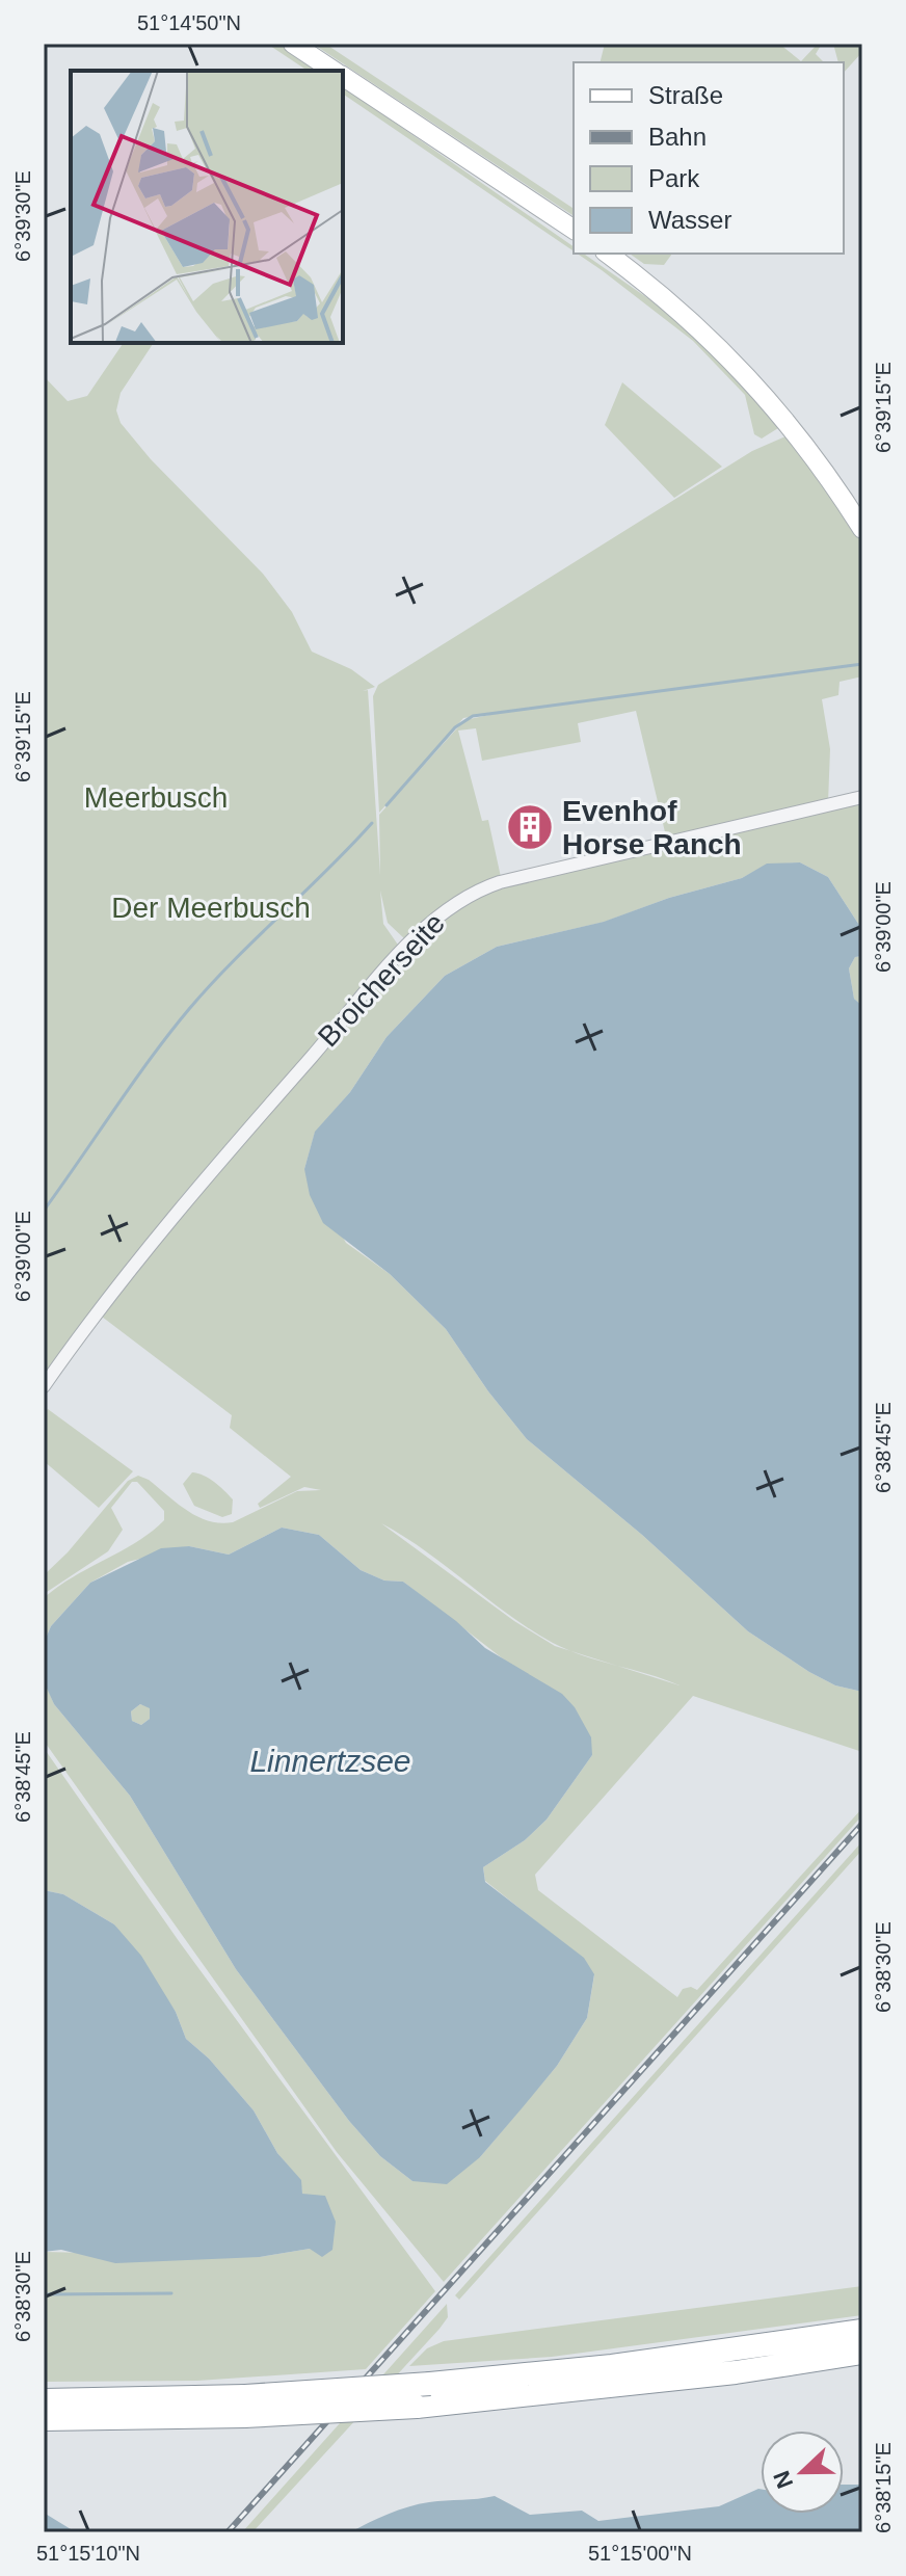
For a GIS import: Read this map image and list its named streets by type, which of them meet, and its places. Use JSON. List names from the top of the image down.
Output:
{
  "streets": {
    "street": ["Broicherseite"]
  },
  "water": ["Linnertzsee"],
  "parks": ["Meerbusch", "Der Meerbusch"],
  "places": {
    "building": ["Evenhof Horse Ranch"]
  },
  "legend": [
    "Straße",
    "Bahn",
    "Park",
    "Wasser"
  ],
  "north": "left",
  "coordinates": [
    "51°14'50\"N",
    "6°39'30\"E",
    "6°39'15\"E",
    "6°39'00\"E",
    "6°38'45\"E",
    "6°38'30\"E",
    "6°38'15\"E",
    "51°15'10\"N",
    "51°15'00\"N"
  ]
}
